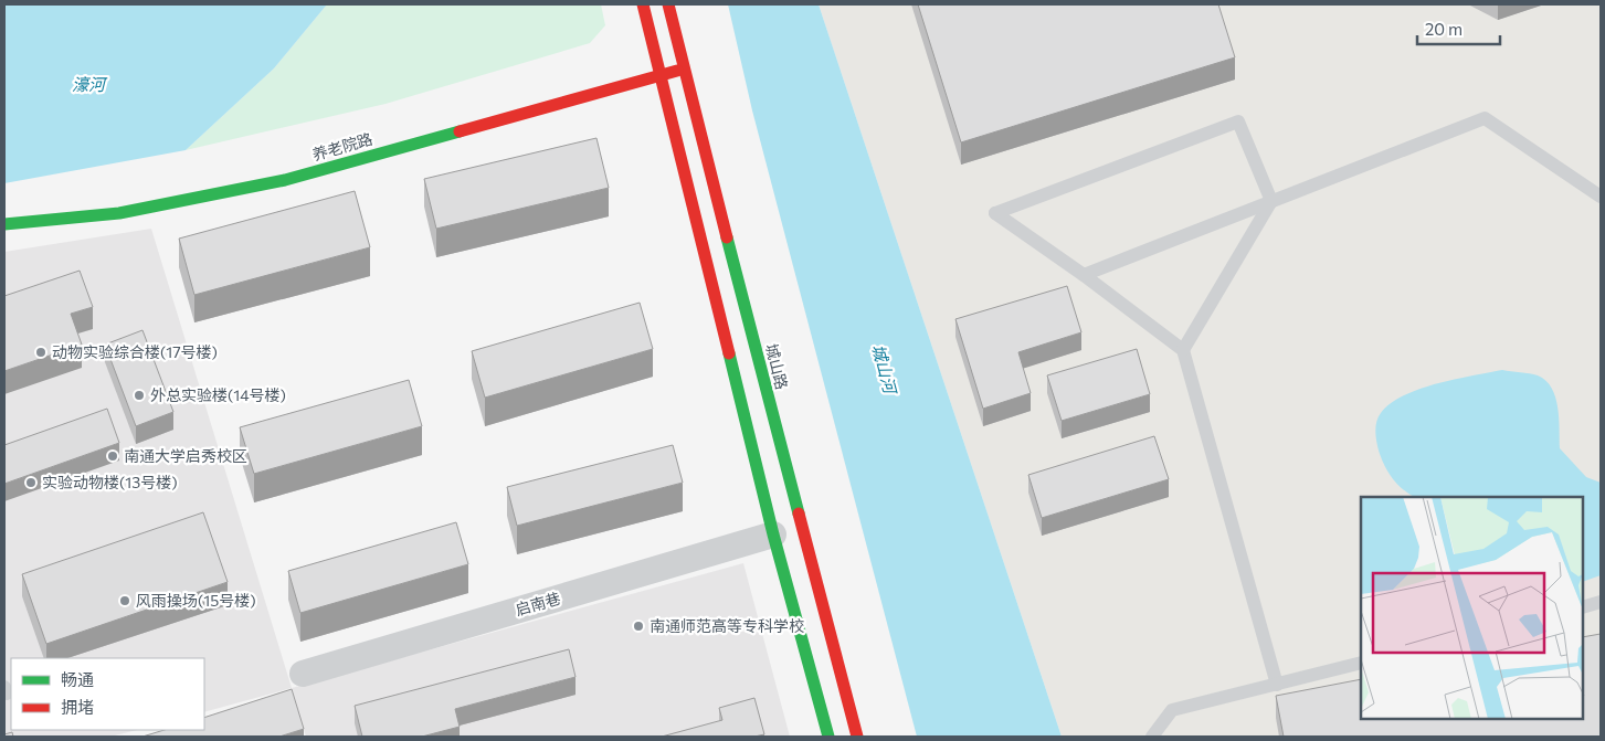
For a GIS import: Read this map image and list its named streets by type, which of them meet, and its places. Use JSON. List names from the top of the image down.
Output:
{
  "streets": {
    "main road": ["养老院路", "城山路"],
    "street": ["启南巷"]
  },
  "crossings": [
    ["养老院路", "城山路"]
  ],
  "water": ["濠河", "城山河"],
  "places": [
    "动物实验综合楼(17号楼)",
    "外总实验楼(14号楼)",
    "南通大学启秀校区",
    "实验动物楼(13号楼)",
    "风雨操场(15号楼)",
    "南通师范高等专科学校"
  ],
  "legend": ["畅通", "拥堵"],
  "scale_bar": "20 m"
}
